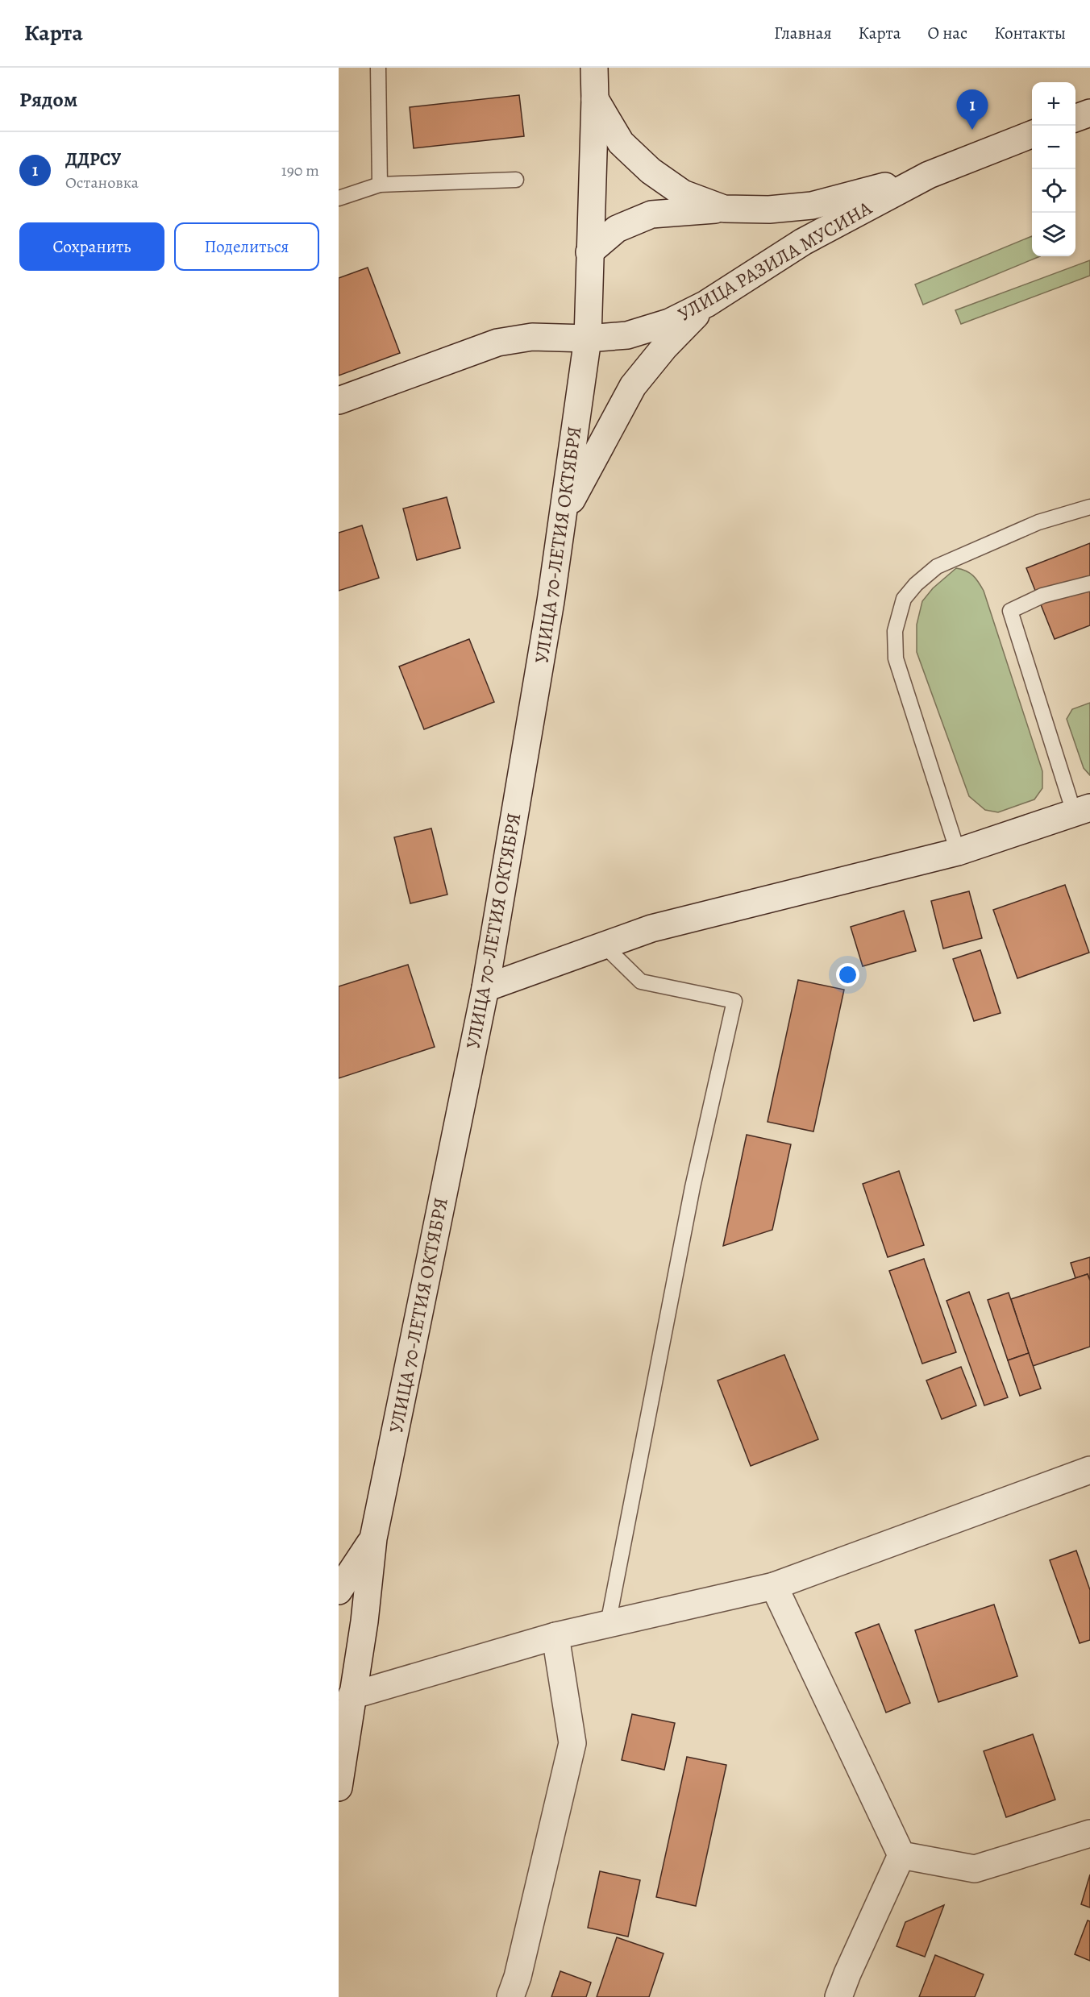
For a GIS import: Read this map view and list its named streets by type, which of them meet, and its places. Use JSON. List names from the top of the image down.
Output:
{
  "streets": {
    "main road": ["УЛИЦА РАЗИЛА МУСИНА", "УЛИЦА 70-ЛЕТИЯ ОКТЯБРЯ"]
  },
  "crossings": [
    ["УЛИЦА РАЗИЛА МУСИНА", "УЛИЦА 70-ЛЕТИЯ ОКТЯБРЯ"]
  ],
  "page": {
    "header": "Карта",
    "nav": [
      "Главная",
      "Карта",
      "О нас",
      "Контакты"
    ],
    "heading": "Рядом",
    "map_buttons": ["+", "−"],
    "pins": "1",
    "list": [
      {
        "mark": "1",
        "name": "ДДРСУ",
        "note": "Остановка",
        "value": "190 m"
      }
    ],
    "buttons": ["Сохранить", "Поделиться"]
  }
}
